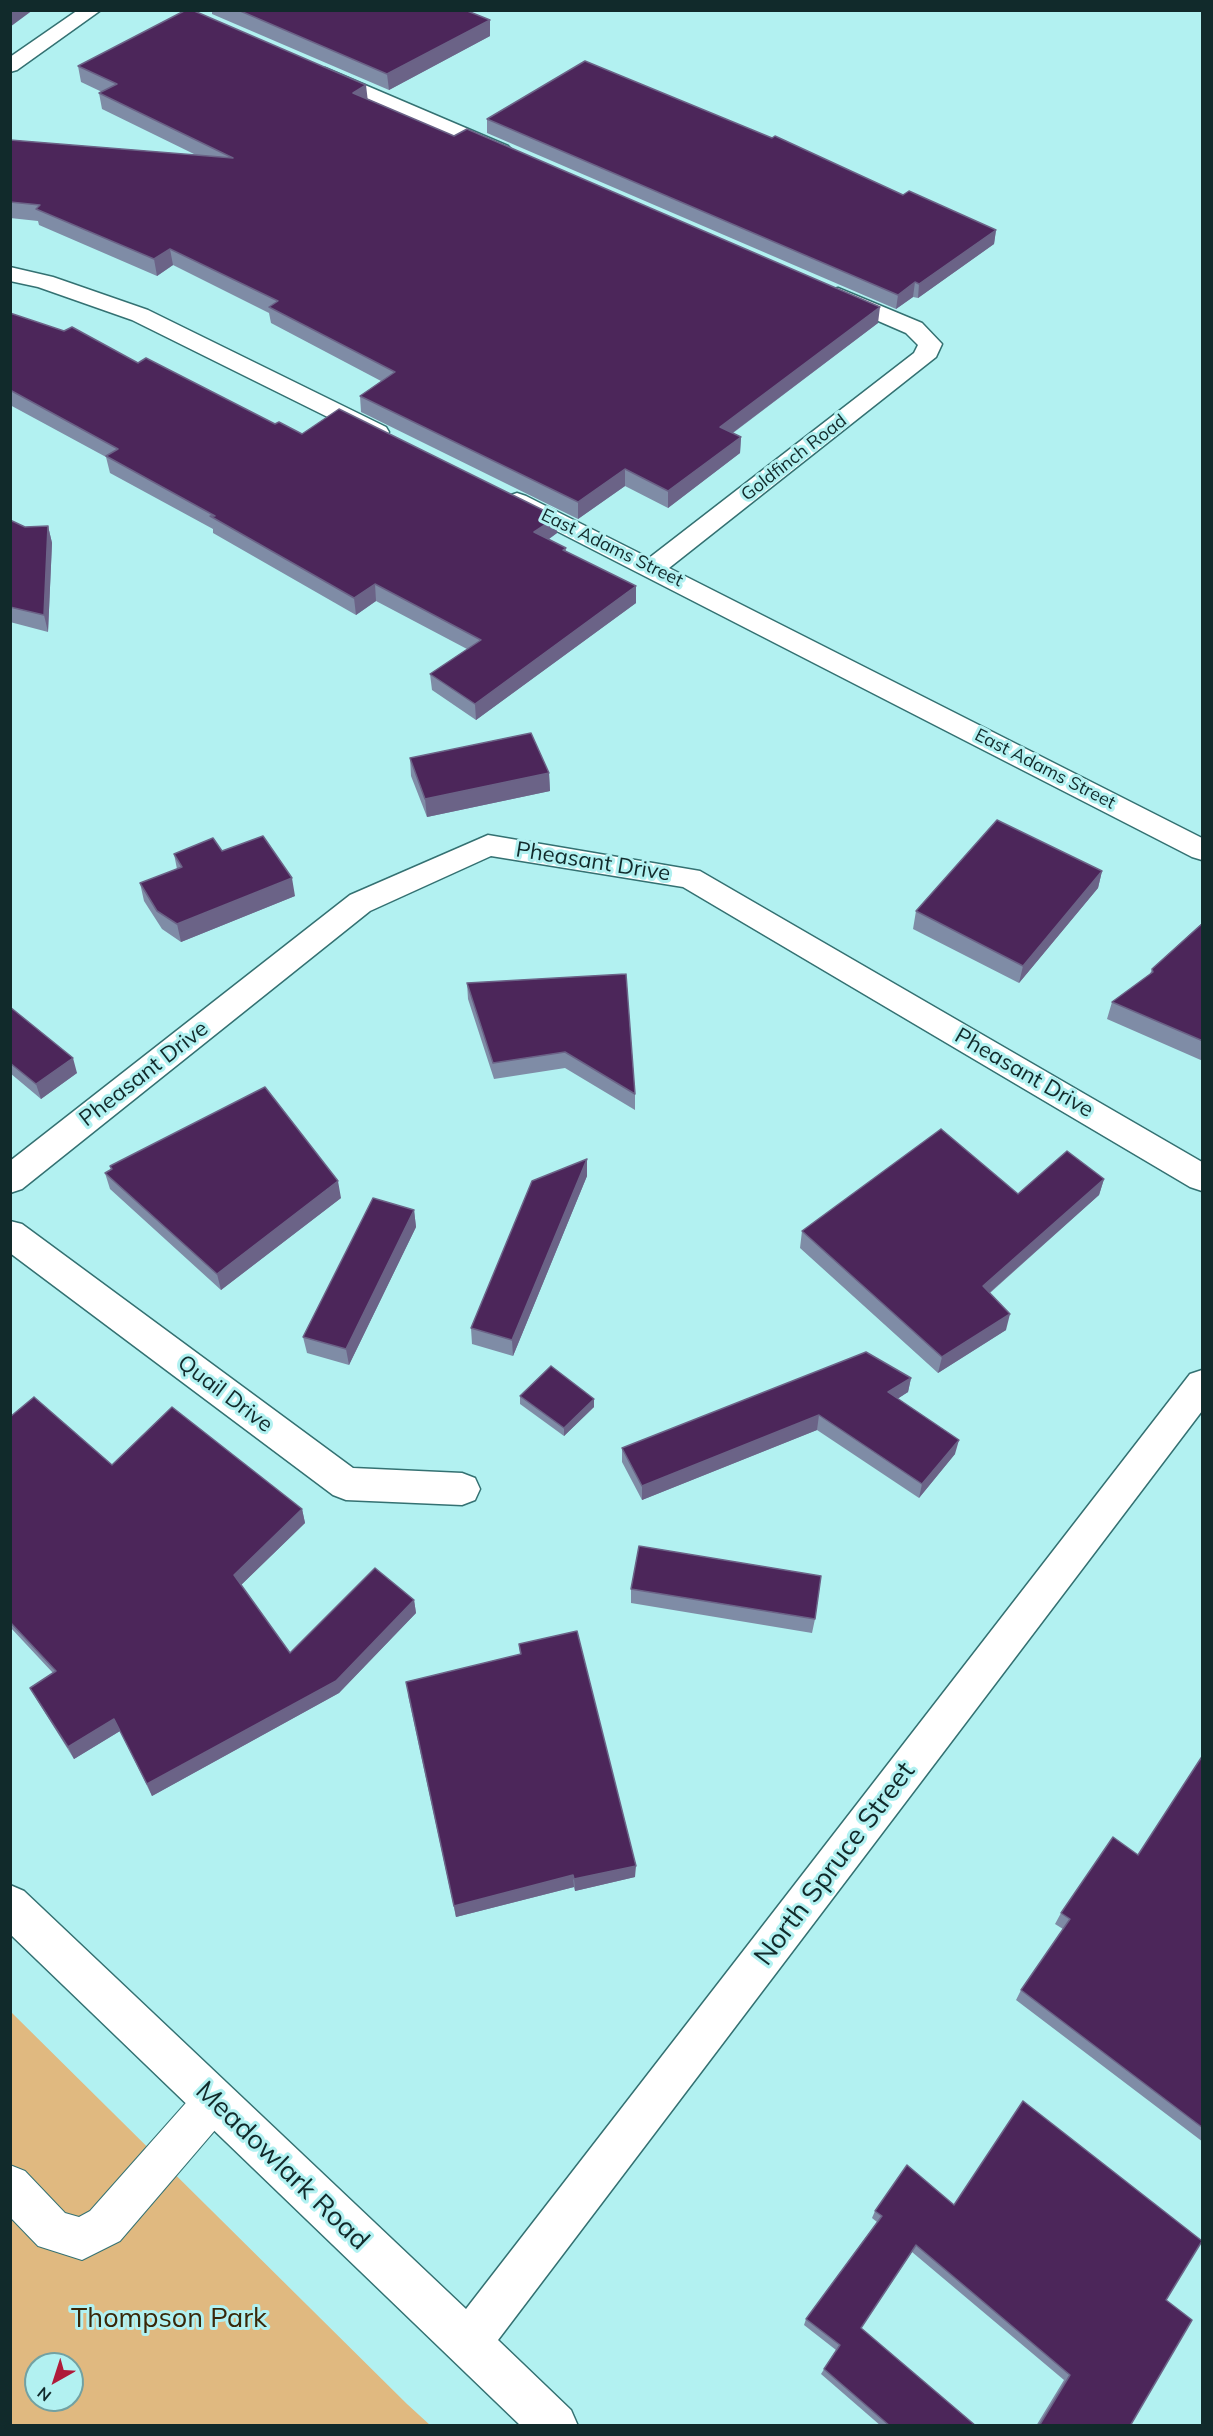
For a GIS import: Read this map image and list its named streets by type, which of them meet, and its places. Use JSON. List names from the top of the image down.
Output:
{
  "streets": {
    "street": [
      "Goldfinch Road",
      "East Adams Street",
      "Pheasant Drive",
      "Quail Drive",
      "North Spruce Street",
      "Meadowlark Road"
    ]
  },
  "crossings": [
    ["Goldfinch Road", "East Adams Street"],
    ["North Spruce Street", "Meadowlark Road"]
  ],
  "parks": ["Thompson Park"],
  "north": "bottom left"
}
